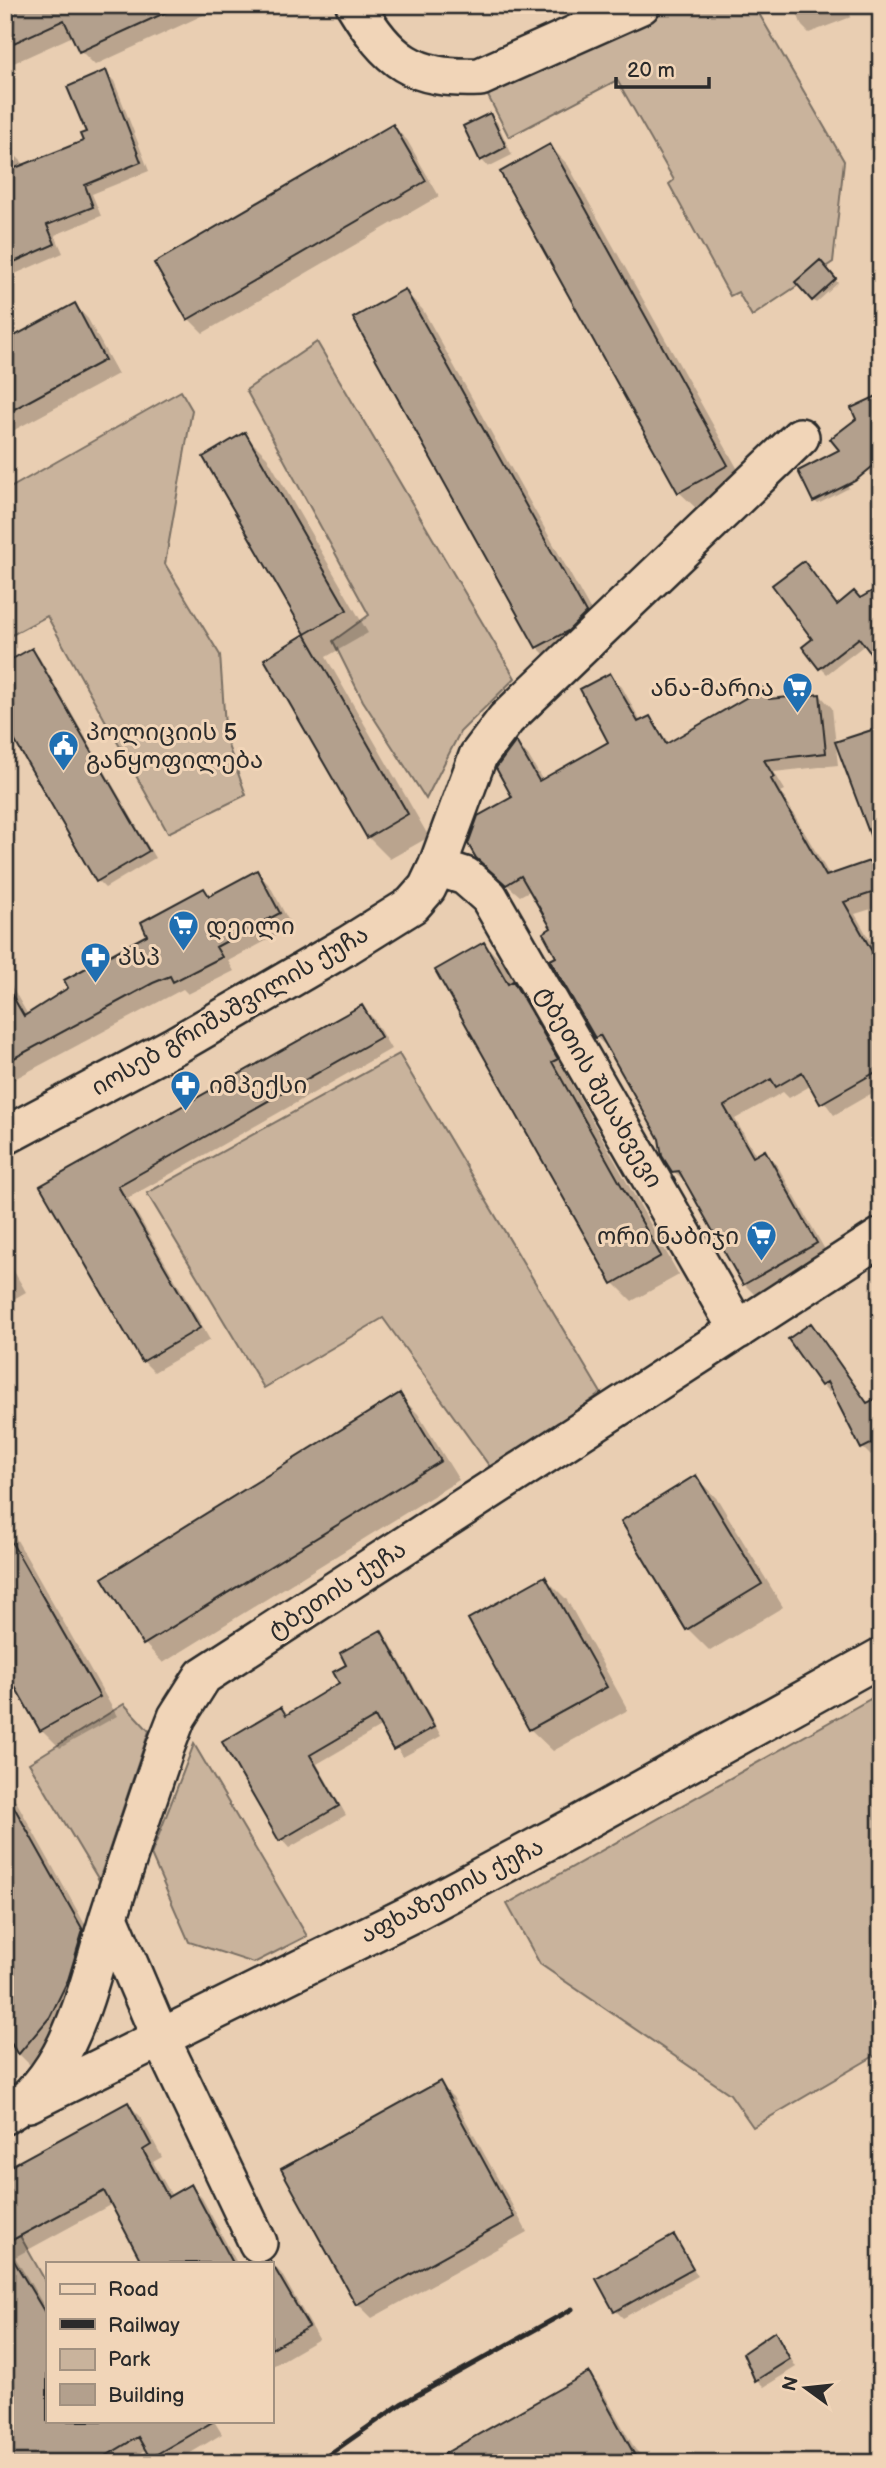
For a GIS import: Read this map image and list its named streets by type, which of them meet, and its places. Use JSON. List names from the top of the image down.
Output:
{
  "streets": {
    "street": [
      "იოსებ გრიშაშვილის ქუჩა",
      "ტბეთის შესახვევი",
      "ტბეთის ქუჩა",
      "აფხაზეთის ქუჩა"
    ]
  },
  "crossings": [
    ["იოსებ გრიშაშვილის ქუჩა", "ტბეთის შესახვევი"],
    ["ტბეთის შესახვევი", "ტბეთის ქუჩა"],
    ["ტბეთის ქუჩა", "აფხაზეთის ქუჩა"]
  ],
  "places": {
    "supermarket": ["ანა-მარია", "დეილი", "ორი ნაბიჯი"],
    "public building": ["პოლიციის 5 განყოფილება"],
    "pharmacy": ["პსპ", "იმპექსი"]
  },
  "legend": [
    "Road",
    "Railway",
    "Park",
    "Building"
  ],
  "scale_bar": "20 m",
  "north": "left"
}
